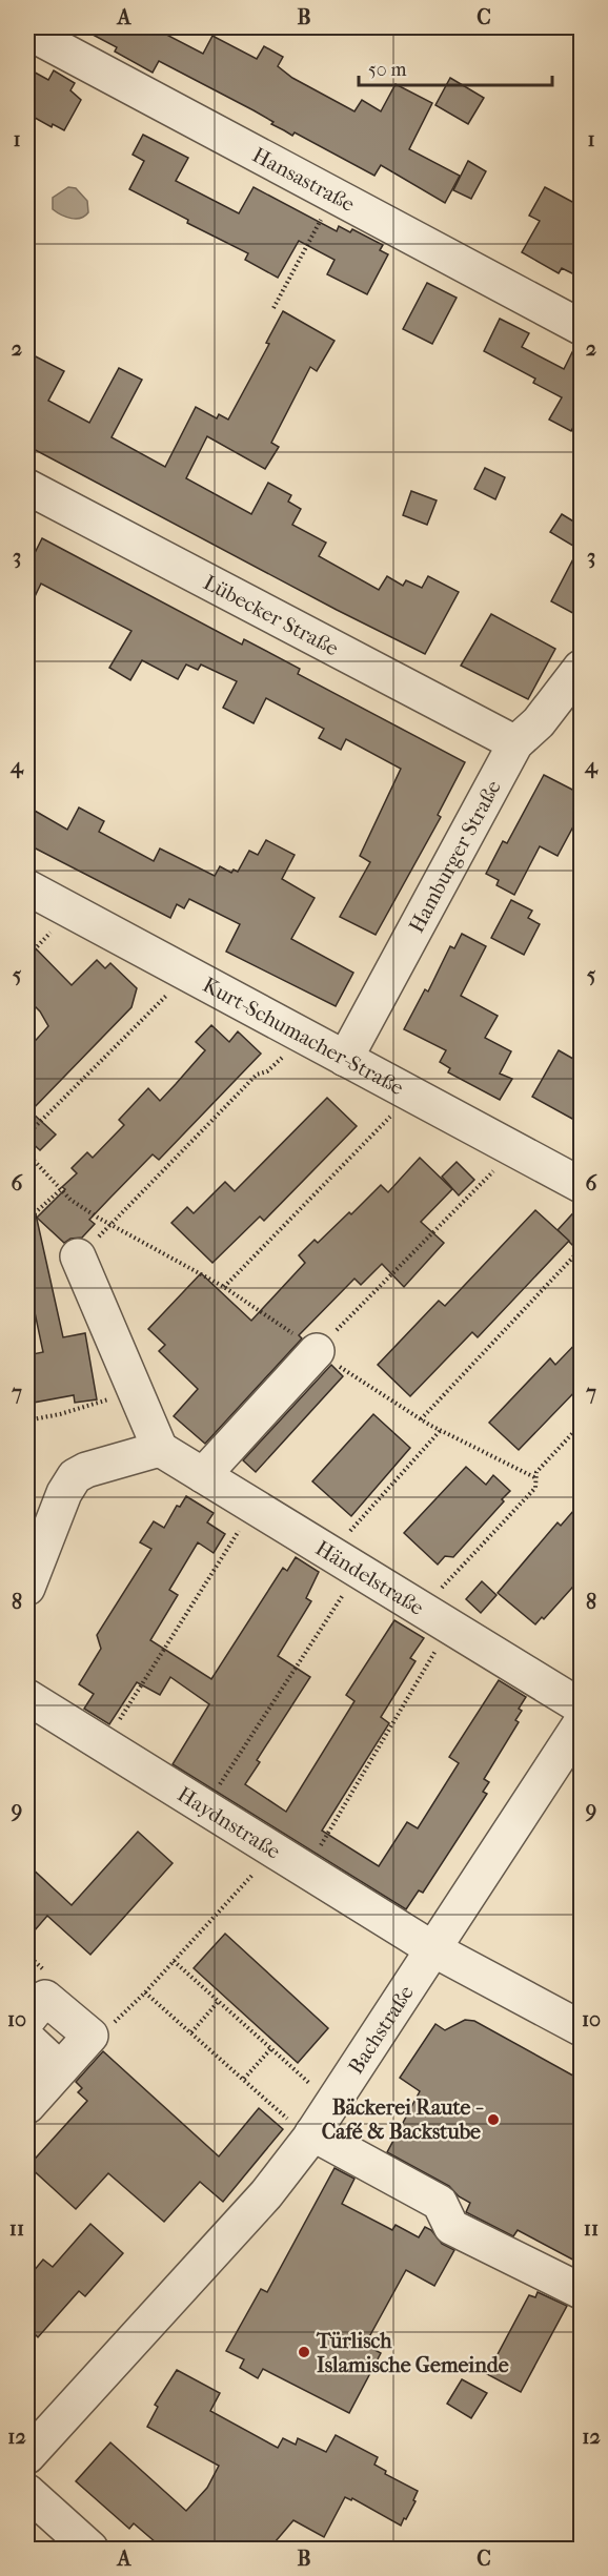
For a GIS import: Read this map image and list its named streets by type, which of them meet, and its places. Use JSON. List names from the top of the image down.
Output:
{
  "streets": {
    "street": [
      "Hansastraße",
      "Lübecker Straße",
      "Hamburger Straße",
      "Kurt-Schumacher-Straße",
      "Händelstraße",
      "Haydnstraße",
      "Bachstraße"
    ]
  },
  "crossings": [
    ["Lübecker Straße", "Hamburger Straße"],
    ["Hamburger Straße", "Kurt-Schumacher-Straße"],
    ["Haydnstraße", "Bachstraße"]
  ],
  "places": ["Bäckerei Raute - Café & Backstube", "Türlisch Islamische Gemeinde"],
  "scale_bar": "50 m",
  "grid": {
    "columns": ["A", "B", "C"],
    "rows": [
      "1",
      "2",
      "3",
      "4",
      "5",
      "6",
      "7",
      "8",
      "9",
      "10",
      "11",
      "12"
    ]
  }
}
